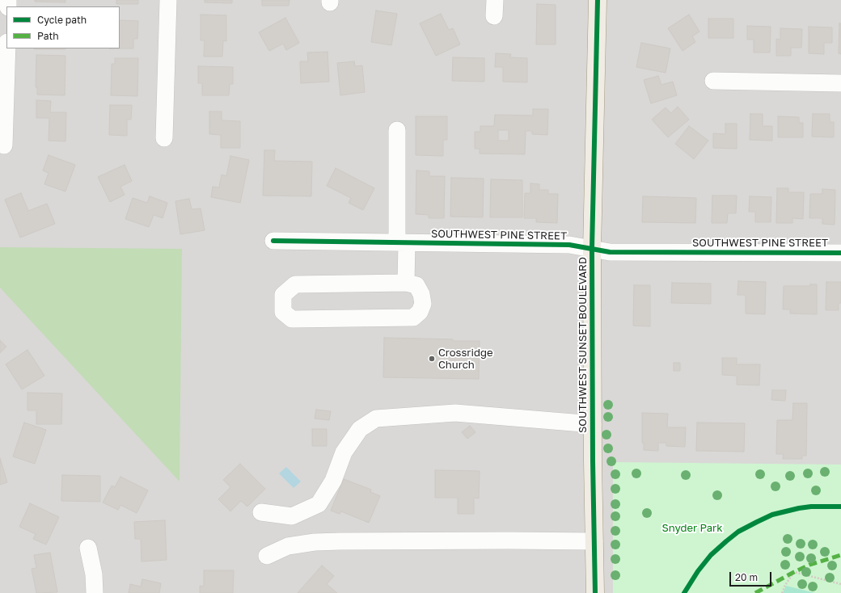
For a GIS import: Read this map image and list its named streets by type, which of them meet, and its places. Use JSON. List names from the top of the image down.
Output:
{
  "streets": {
    "main road": ["SOUTHWEST SUNSET BOULEVARD"],
    "street": ["SOUTHWEST PINE STREET"]
  },
  "crossings": [
    ["SOUTHWEST PINE STREET", "SOUTHWEST SUNSET BOULEVARD"]
  ],
  "parks": ["Snyder Park"],
  "places": ["Crossridge Church"],
  "legend": ["Cycle path", "Path"],
  "scale_bar": "20 m"
}
